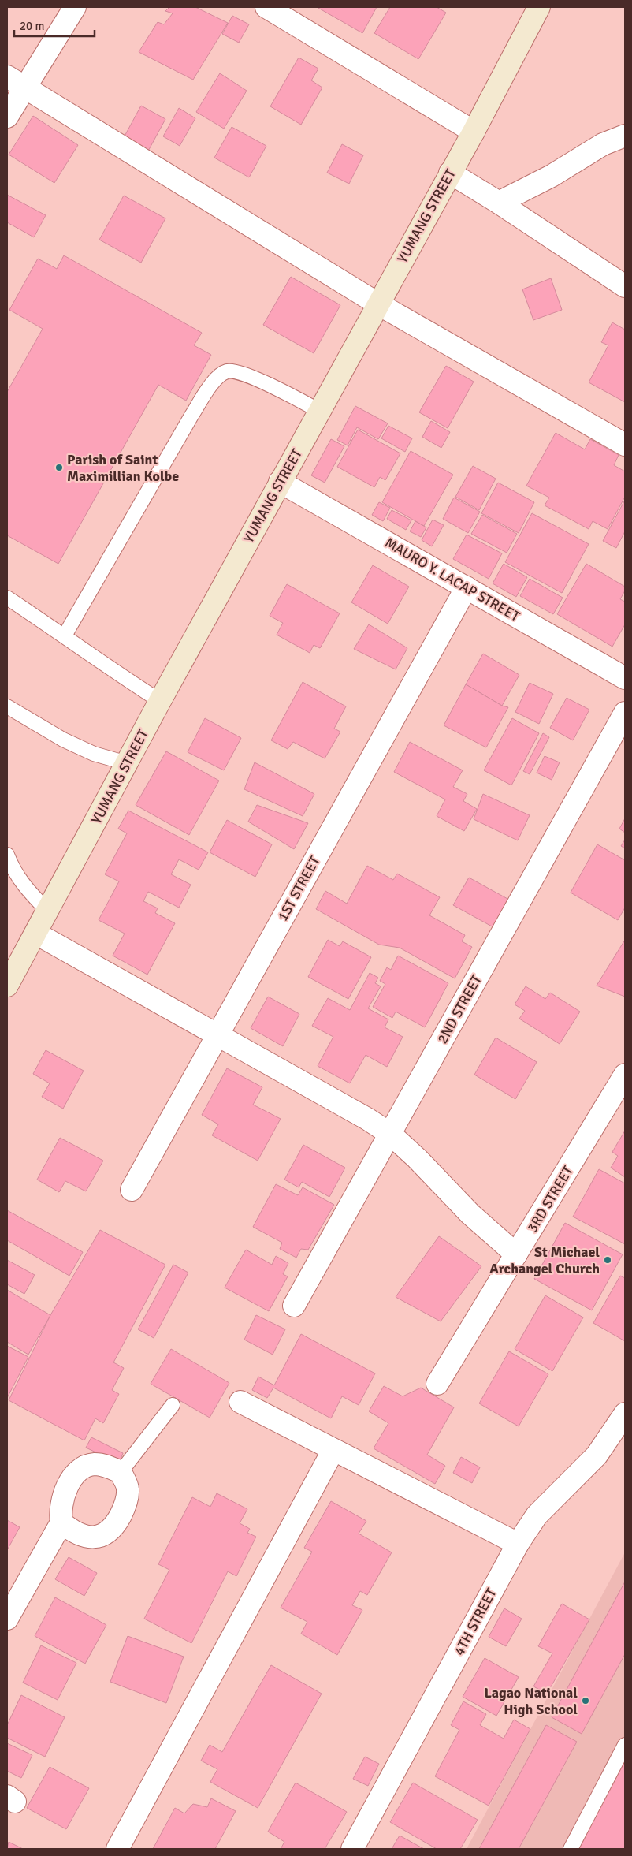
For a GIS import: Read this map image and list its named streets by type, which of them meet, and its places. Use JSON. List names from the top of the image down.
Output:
{
  "streets": {
    "main road": ["YUMANG STREET"],
    "street": [
      "MAURO Y. LACAP STREET",
      "1ST STREET",
      "2ND STREET",
      "3RD STREET",
      "4TH STREET"
    ]
  },
  "crossings": [
    ["YUMANG STREET", "MAURO Y. LACAP STREET"],
    ["MAURO Y. LACAP STREET", "1ST STREET"]
  ],
  "places": ["Parish of Saint Maximillian Kolbe", "St Michael Archangel Church", "Lagao National High School"],
  "scale_bar": "20 m"
}
